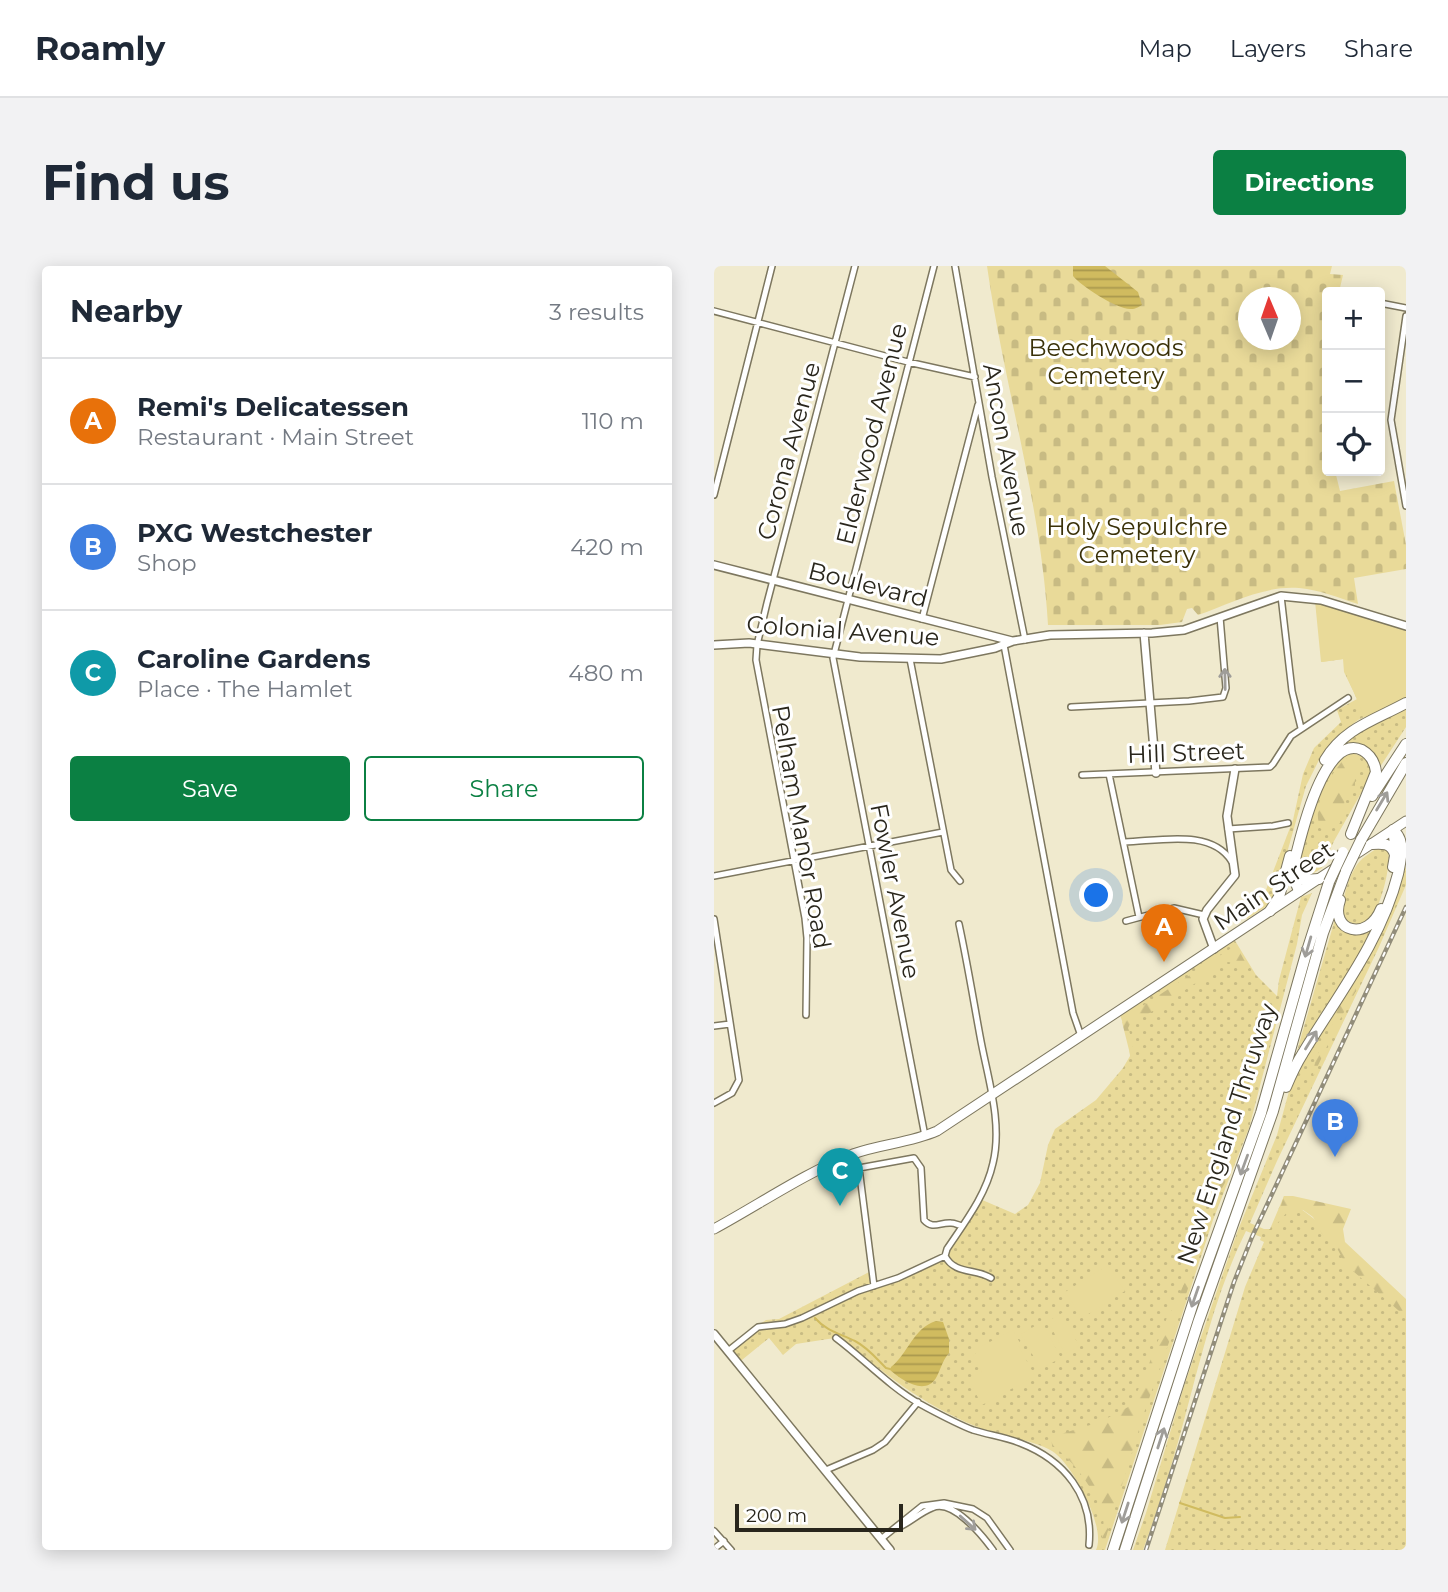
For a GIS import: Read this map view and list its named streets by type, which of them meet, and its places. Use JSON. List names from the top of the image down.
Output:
{
  "streets": {
    "highway": ["New England Thruway"],
    "main road": ["Main Street"],
    "street": [
      "Elderwood Avenue",
      "Ancon Avenue",
      "Corona Avenue",
      "Boulevard",
      "Colonial Avenue",
      "Hill Street",
      "Pelham Manor Road",
      "Fowler Avenue"
    ]
  },
  "crossings": [
    ["Elderwood Avenue", "Boulevard"],
    ["Elderwood Avenue", "Colonial Avenue"],
    ["Elderwood Avenue", "Fowler Avenue"],
    ["Ancon Avenue", "Colonial Avenue"],
    ["Corona Avenue", "Boulevard"],
    ["Corona Avenue", "Colonial Avenue"],
    ["Corona Avenue", "Pelham Manor Road"],
    ["Boulevard", "Colonial Avenue"],
    ["Colonial Avenue", "Pelham Manor Road"],
    ["Colonial Avenue", "Fowler Avenue"],
    ["Main Street", "Fowler Avenue"],
    ["Main Street", "New England Thruway"]
  ],
  "parks": ["Beechwoods Cemetery", "Holy Sepulchre Cemetery"],
  "scale_bar": "200 m",
  "north": "top",
  "page": {
    "header": "Roamly",
    "nav": ["Map", "Layers", "Share"],
    "buttons": [
      "Directions",
      ["Save", "Share"]
    ],
    "title": "Find us",
    "heading": ["Nearby", "3 results"],
    "map_buttons": ["+", "−"],
    "list": [
      {
        "mark": "A",
        "name": "Remi's Delicatessen",
        "note": "Restaurant · Main Street",
        "value": "110 m"
      },
      {
        "mark": "B",
        "name": "PXG Westchester",
        "note": "Shop",
        "value": "420 m"
      },
      {
        "mark": "C",
        "name": "Caroline Gardens",
        "note": "Place · The Hamlet",
        "value": "480 m"
      }
    ],
    "pins": ["A", "B", "C"],
    "scale": "200 m"
  }
}
